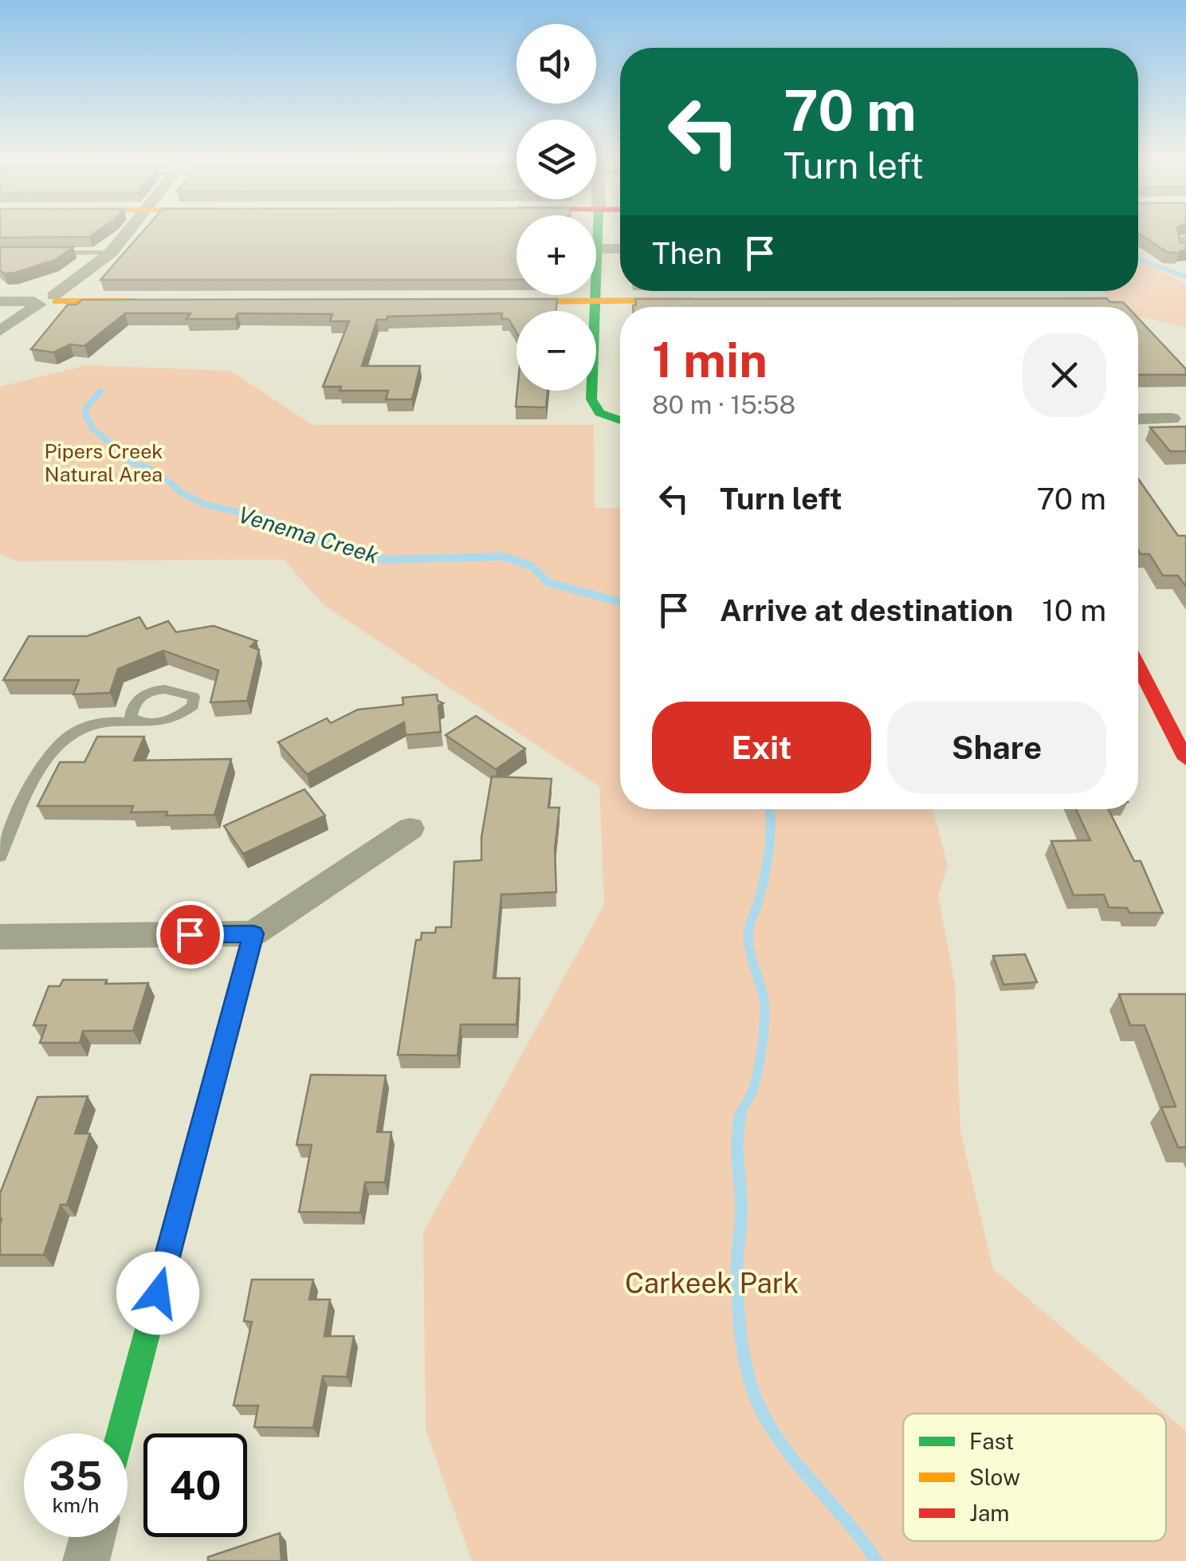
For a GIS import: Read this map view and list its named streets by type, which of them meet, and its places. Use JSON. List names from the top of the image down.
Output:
{
  "water": ["Venema Creek"],
  "parks": ["Pipers Creek Natural Area", "Carkeek Park"],
  "legend": ["Fast", "Slow", "Jam"],
  "page": {
    "map_buttons": ["+", "−"],
    "turn": ["70 m", "Turn left"],
    "then": "Then",
    "heading": ["1 min", "80 m · 15:58"],
    "list": [
      {
        "name": "Turn left",
        "value": "70 m"
      },
      {
        "name": "Arrive at destination",
        "value": "10 m"
      }
    ],
    "buttons": ["Exit", "Share"],
    "speed": "35 km/h",
    "limit": "40"
  }
}
